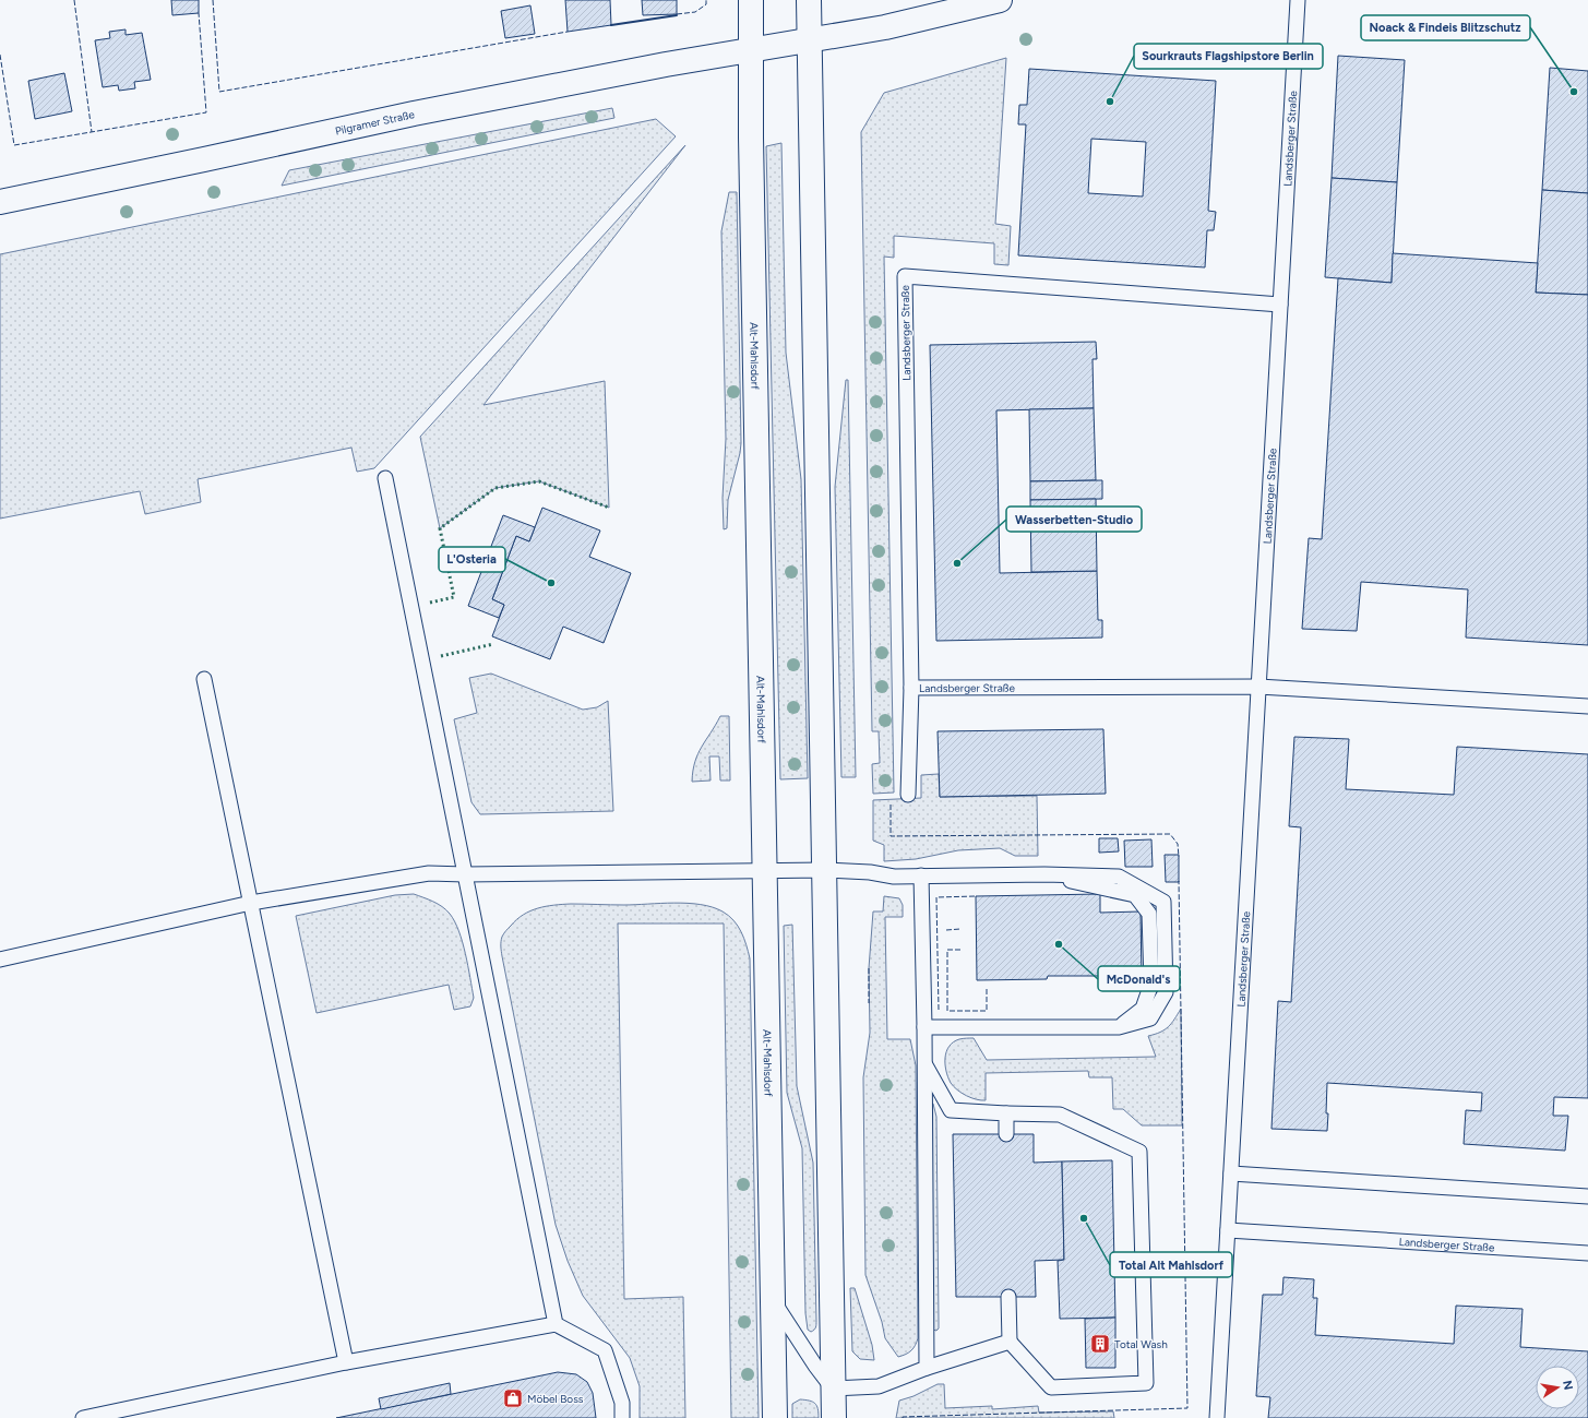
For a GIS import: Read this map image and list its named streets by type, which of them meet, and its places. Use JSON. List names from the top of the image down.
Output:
{
  "streets": {
    "main road": ["Pilgramer Straße", "Alt-Mahlsdorf"],
    "lane": ["Landsberger Straße"]
  },
  "crossings": [
    ["Pilgramer Straße", "Alt-Mahlsdorf"]
  ],
  "places": {
    "other": [
      "Noack & Findeis Blitzschutz",
      "Sourkrauts Flagshipstore Berlin",
      "Wasserbetten-Studio",
      "L'Osteria",
      "McDonald's",
      "Total Alt Mahlsdorf"
    ],
    "building": ["Total Wash"],
    "shop": ["Möbel Boss"]
  },
  "north": "right"
}
